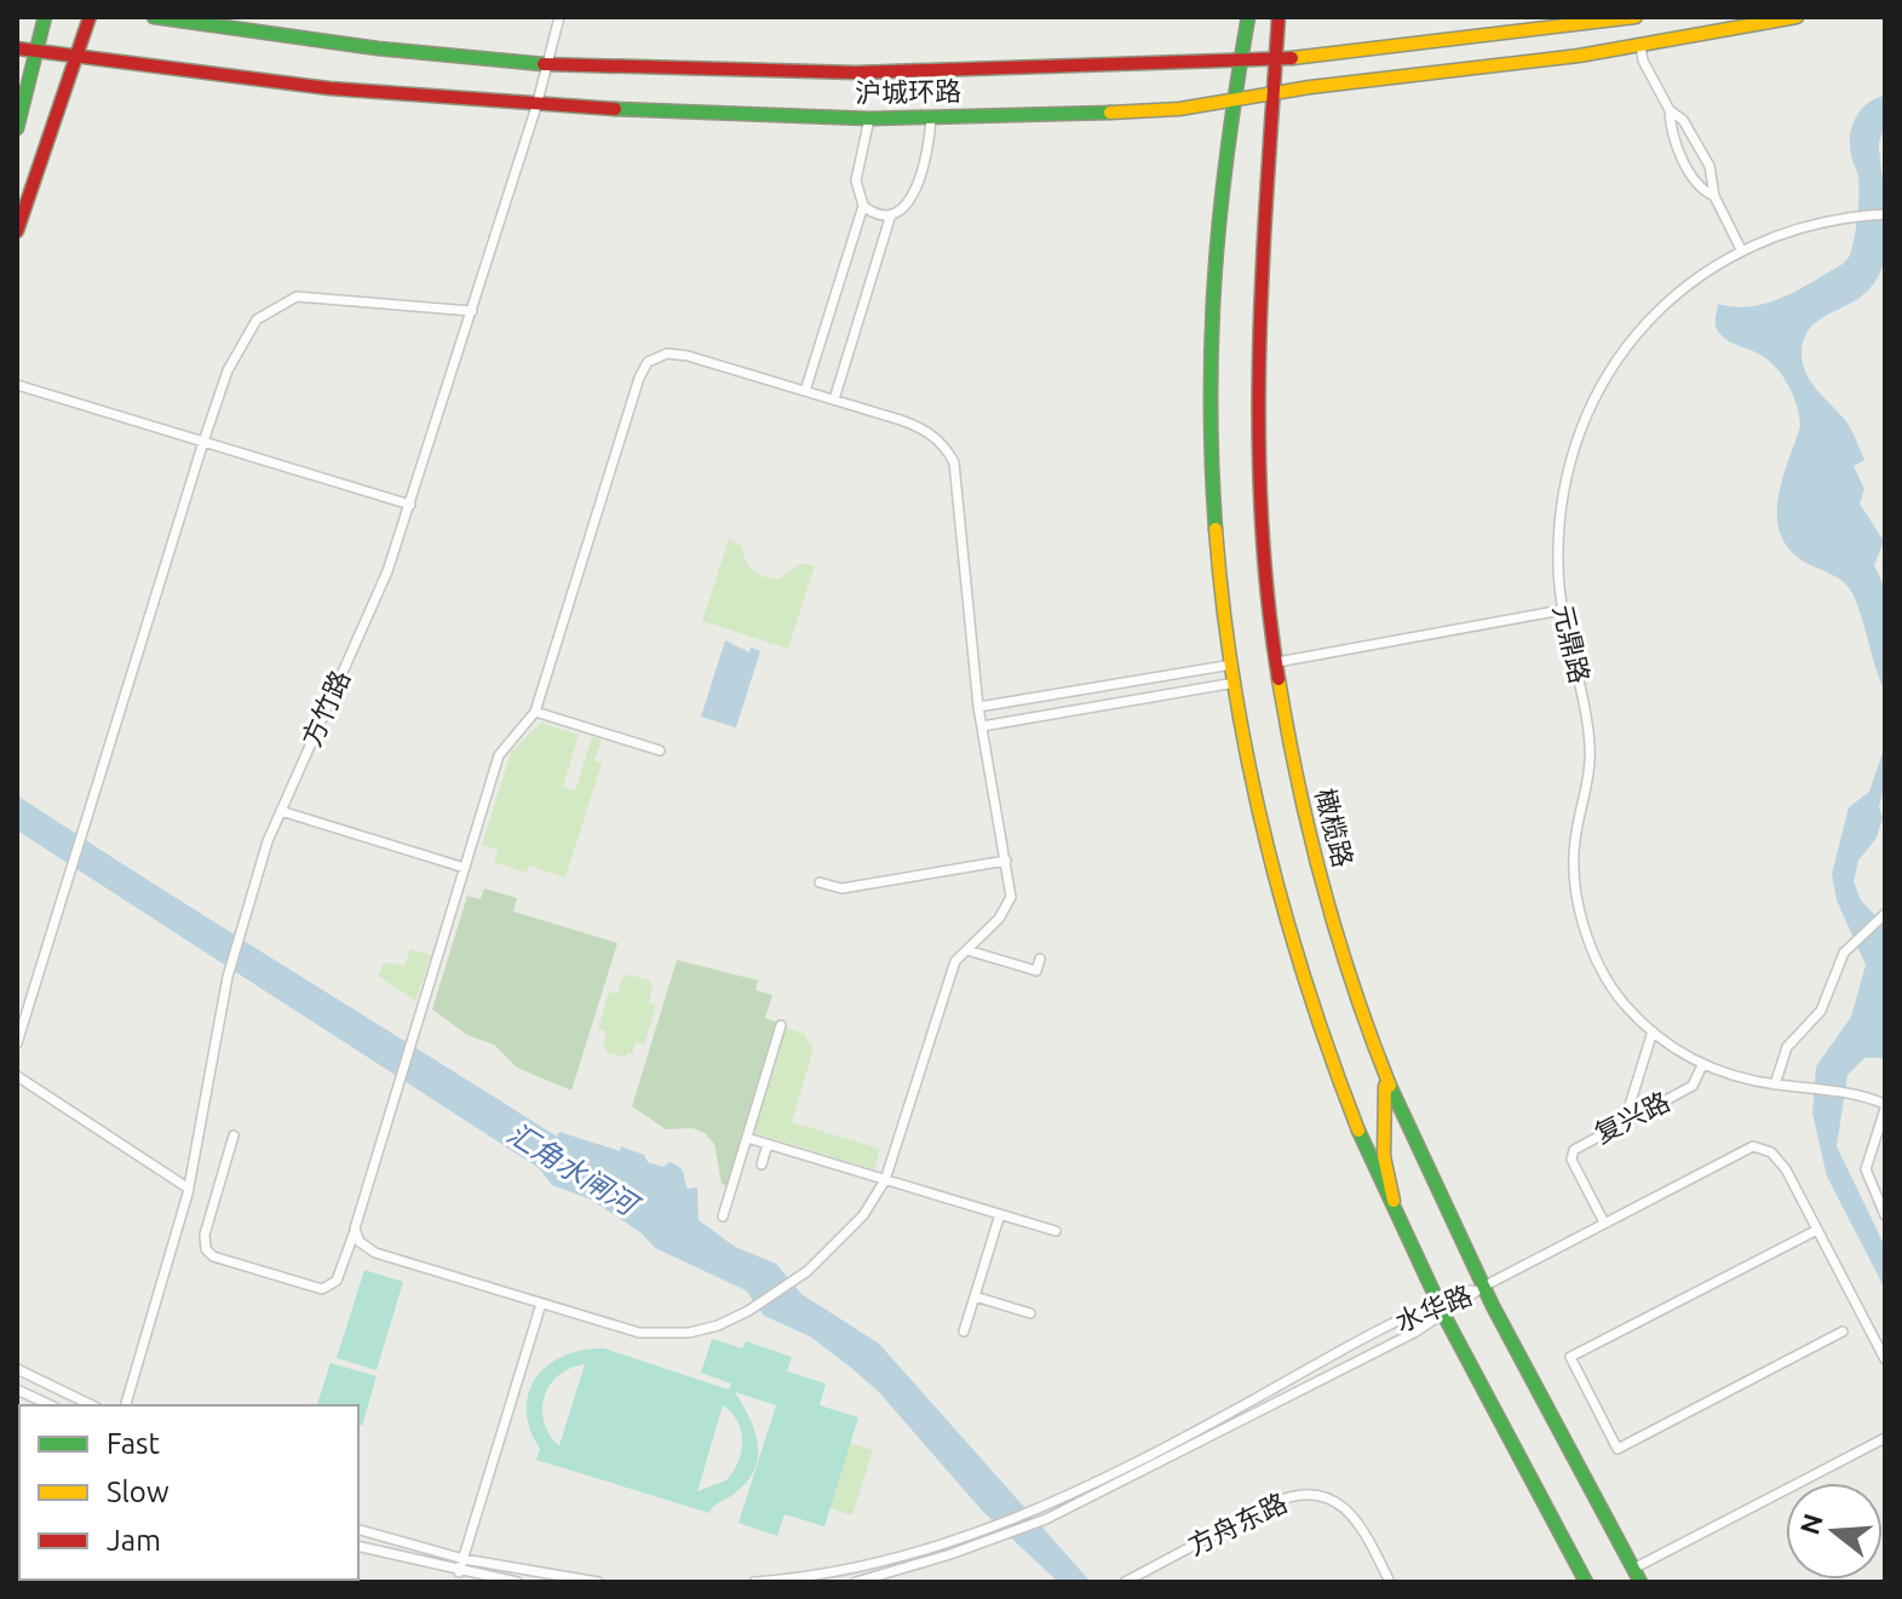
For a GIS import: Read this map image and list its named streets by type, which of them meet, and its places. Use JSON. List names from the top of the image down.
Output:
{
  "streets": {
    "main road": ["沪城环路", "橄榄路"],
    "street": [
      "元鼎路",
      "方竹路",
      "复兴路",
      "水华路",
      "方舟东路"
    ]
  },
  "crossings": [
    ["沪城环路", "方竹路"],
    ["沪城环路", "橄榄路"],
    ["元鼎路", "复兴路"],
    ["橄榄路", "水华路"],
    ["复兴路", "水华路"]
  ],
  "water": ["汇角水闸河"],
  "legend": ["Fast", "Slow", "Jam"],
  "north": "left"
}
